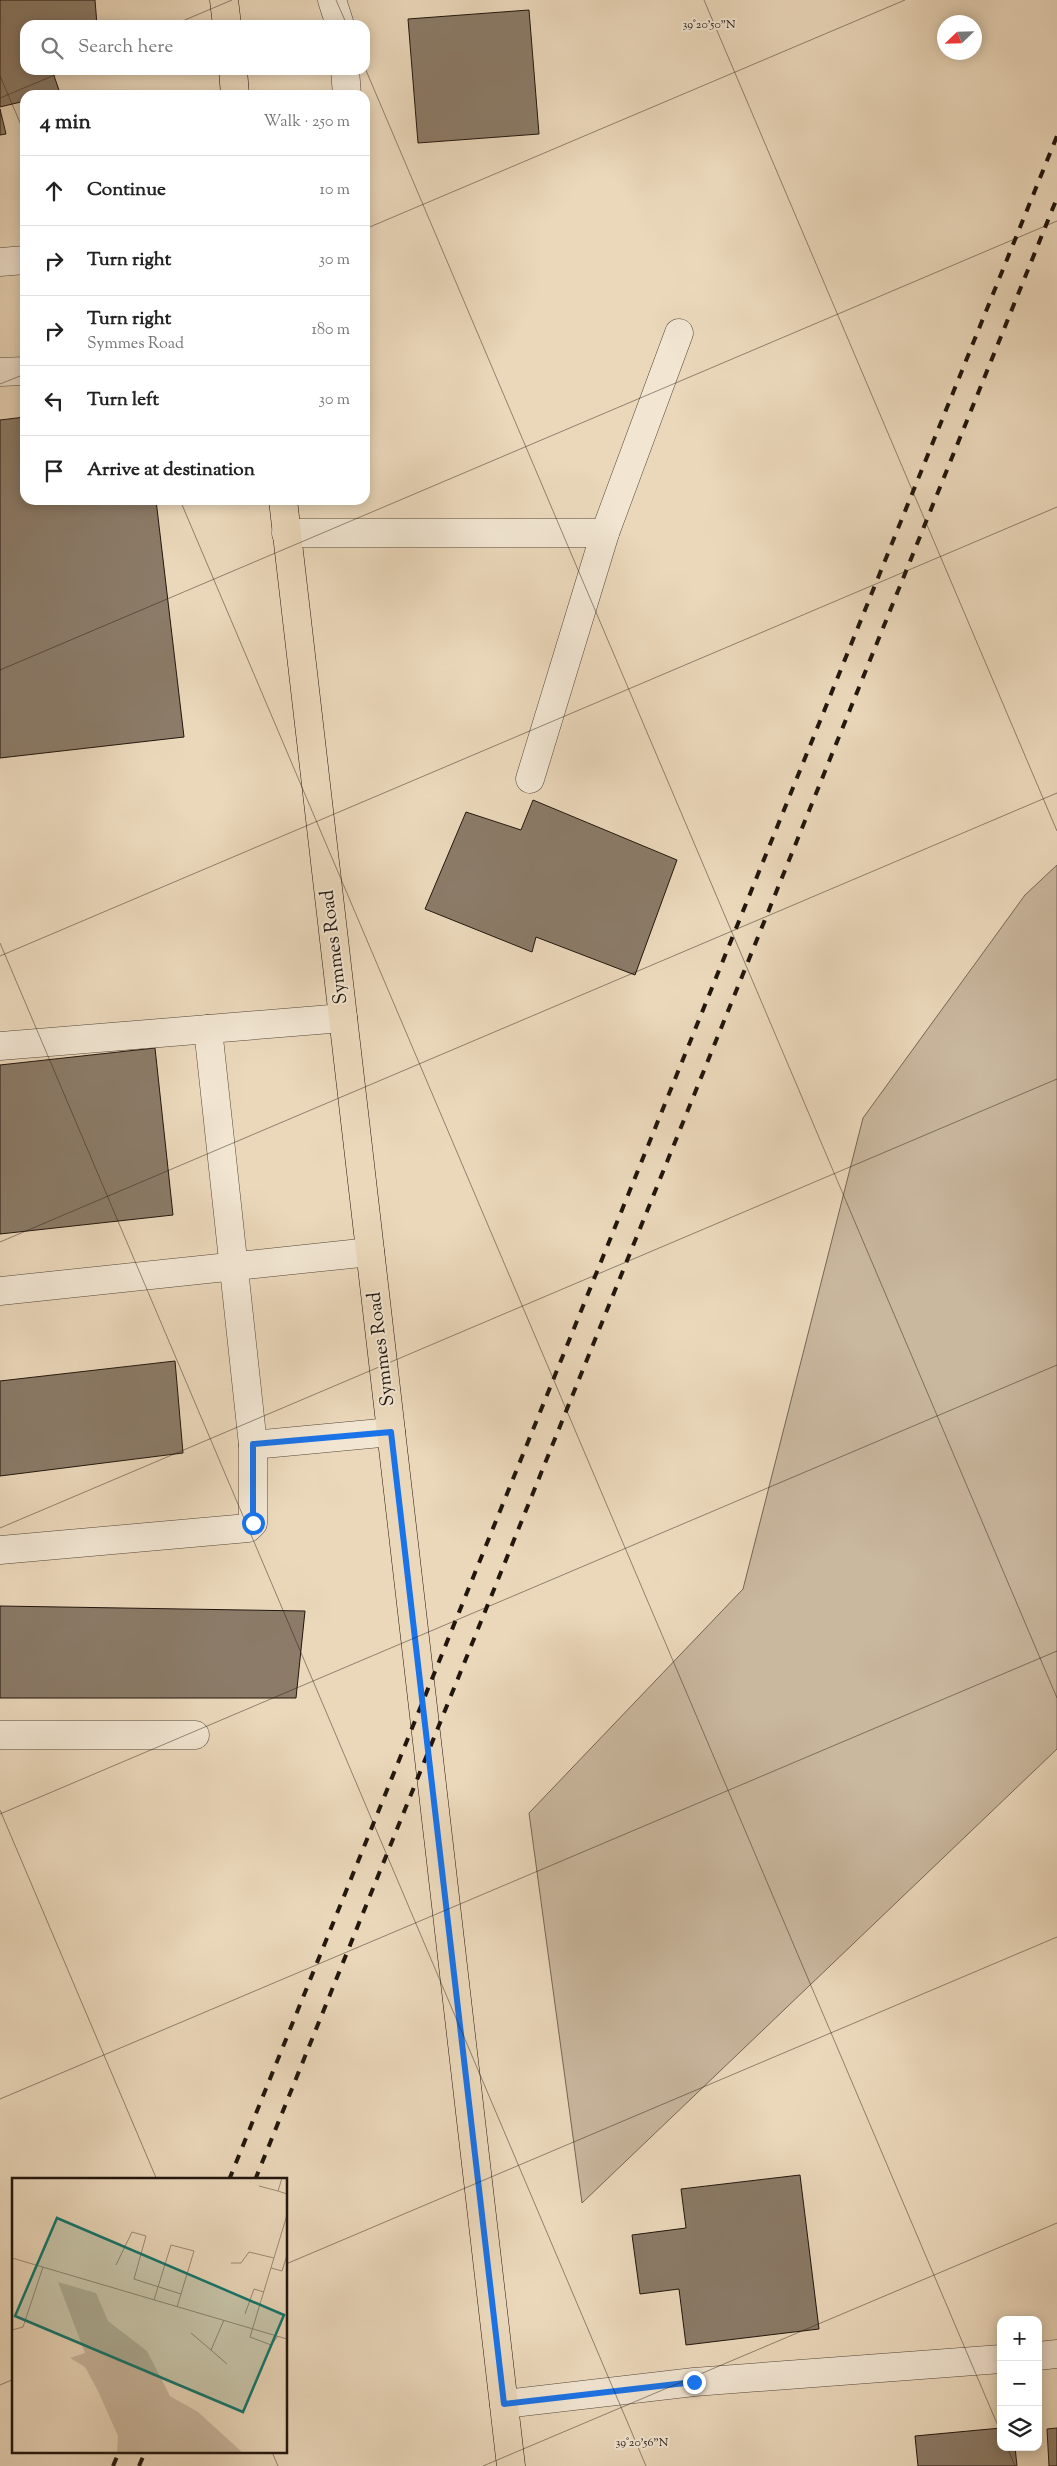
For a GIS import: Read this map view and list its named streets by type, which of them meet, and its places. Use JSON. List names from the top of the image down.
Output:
{
  "streets": {
    "main road": ["Symmes Road"]
  },
  "north": "bottom left",
  "page": {
    "search": "Search here",
    "heading": ["4 min", "Walk · 250 m"],
    "list": [
      ["Continue", "10 m"],
      ["Turn right", "30 m"],
      ["Turn right", "Symmes Road", "180 m"],
      ["Turn left", "30 m"],
      "Arrive at destination"
    ],
    "map_buttons": ["+", "−"]
  },
  "coordinates": ["39°20'50\"N", "39°20'56\"N"]
}
